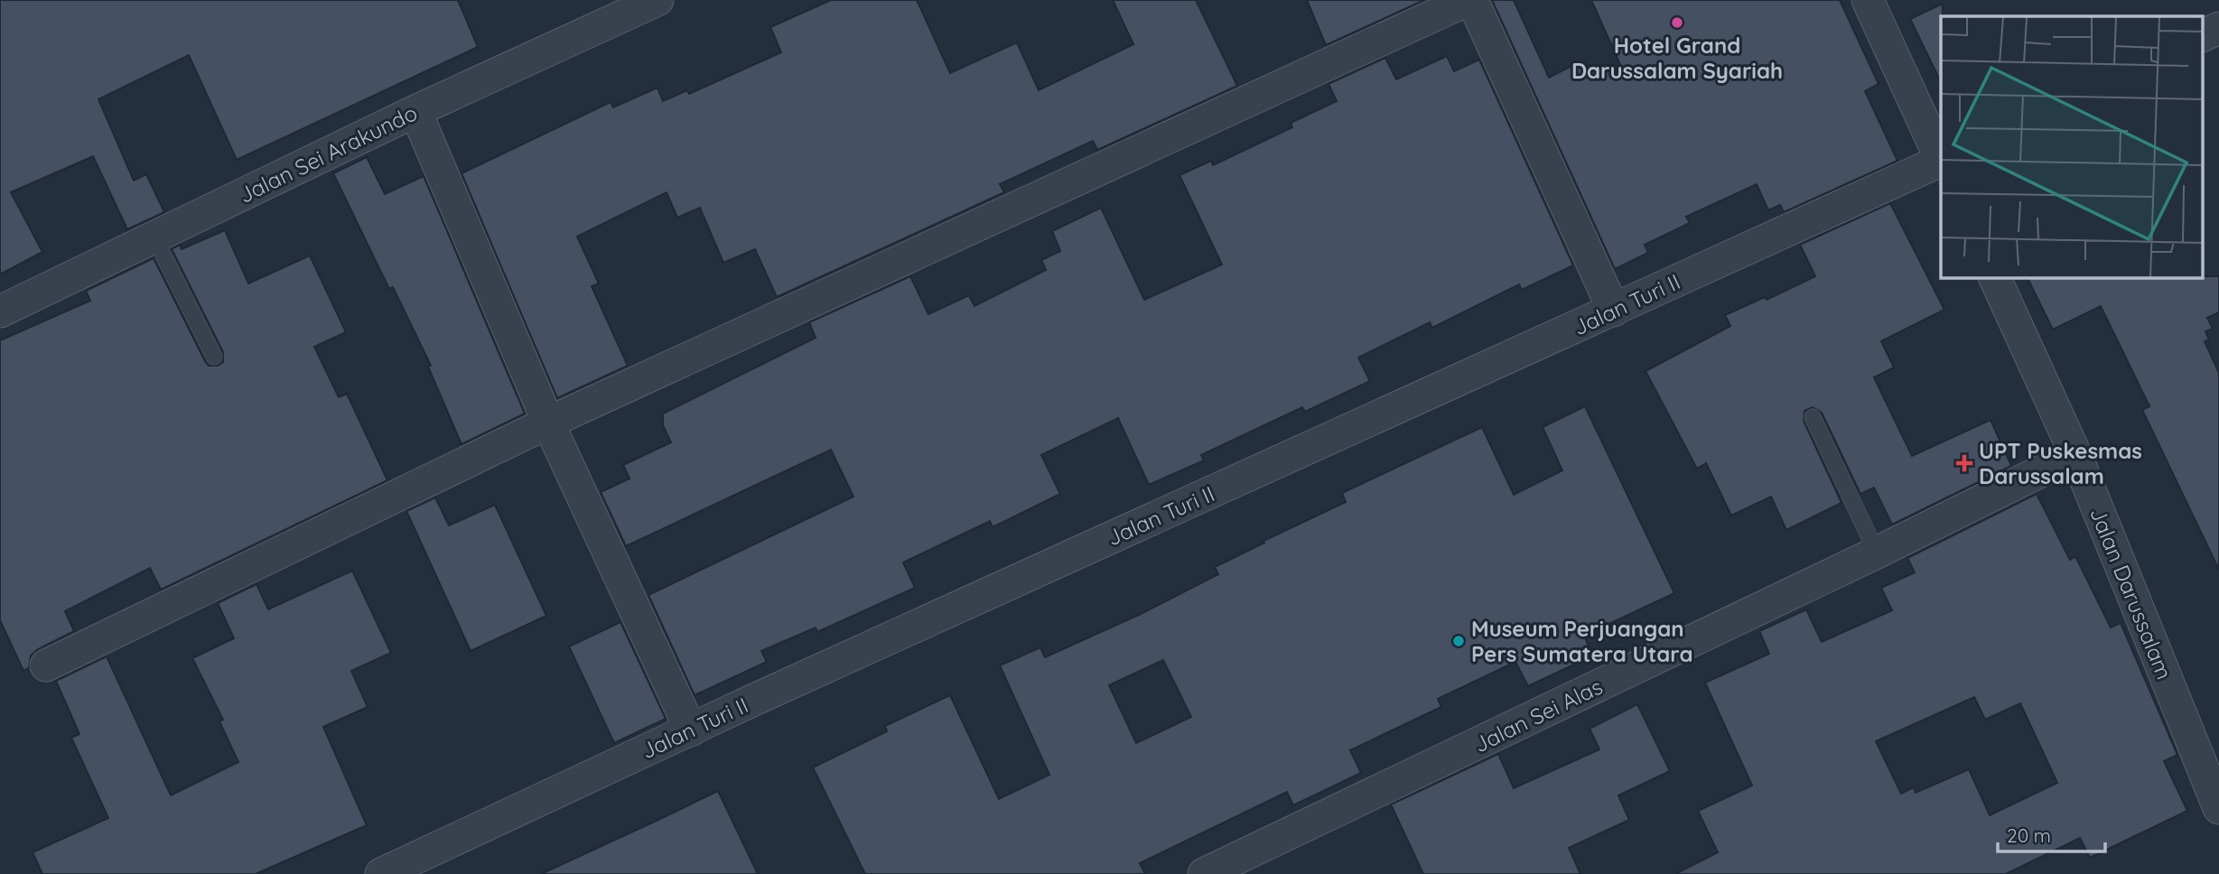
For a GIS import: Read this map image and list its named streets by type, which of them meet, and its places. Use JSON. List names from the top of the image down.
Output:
{
  "streets": {
    "street": [
      "Jalan Sei Arakundo",
      "Jalan Turi II",
      "Jalan Darussalam",
      "Jalan Sei Alas"
    ]
  },
  "crossings": [
    ["Jalan Darussalam", "Jalan Sei Alas"]
  ],
  "places": {
    "other": ["Hotel Grand Darussalam Syariah", "Museum Perjuangan Pers Sumatera Utara"],
    "health": ["UPT Puskesmas Darussalam"]
  },
  "scale_bar": "20 m"
}
